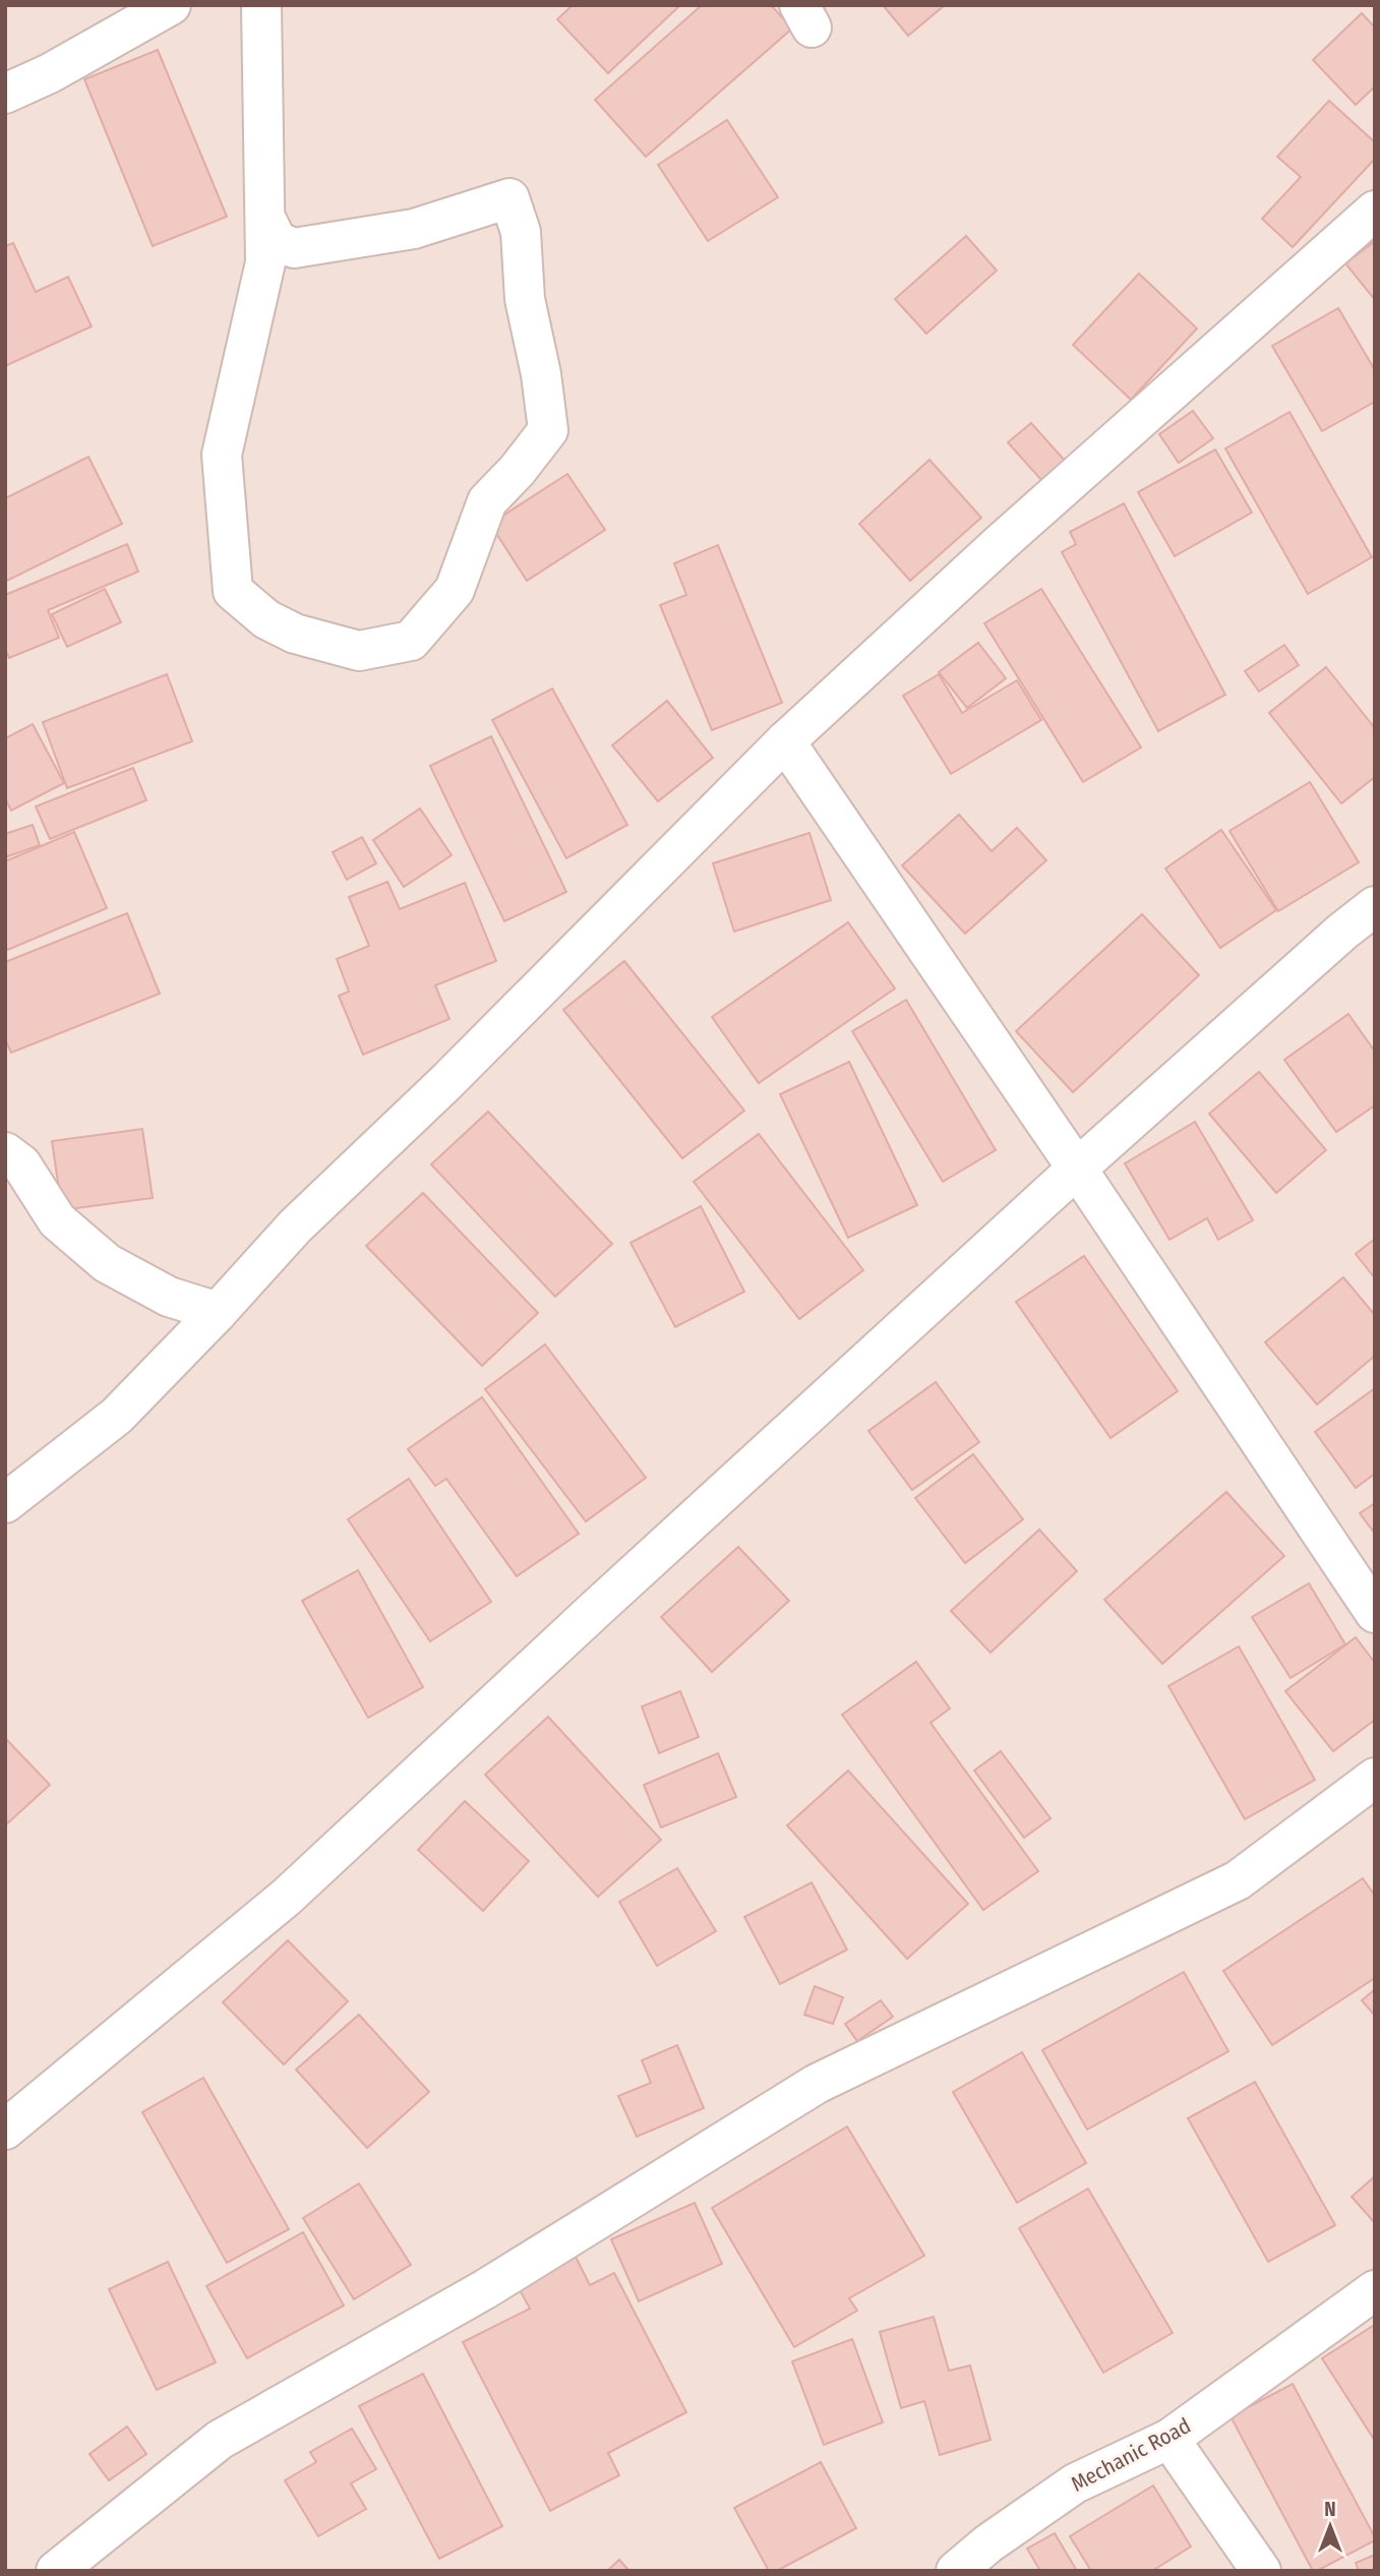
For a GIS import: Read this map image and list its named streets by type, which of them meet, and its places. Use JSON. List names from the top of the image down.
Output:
{
  "streets": {
    "street": ["Mechanic Road"]
  },
  "north": "top"
}
